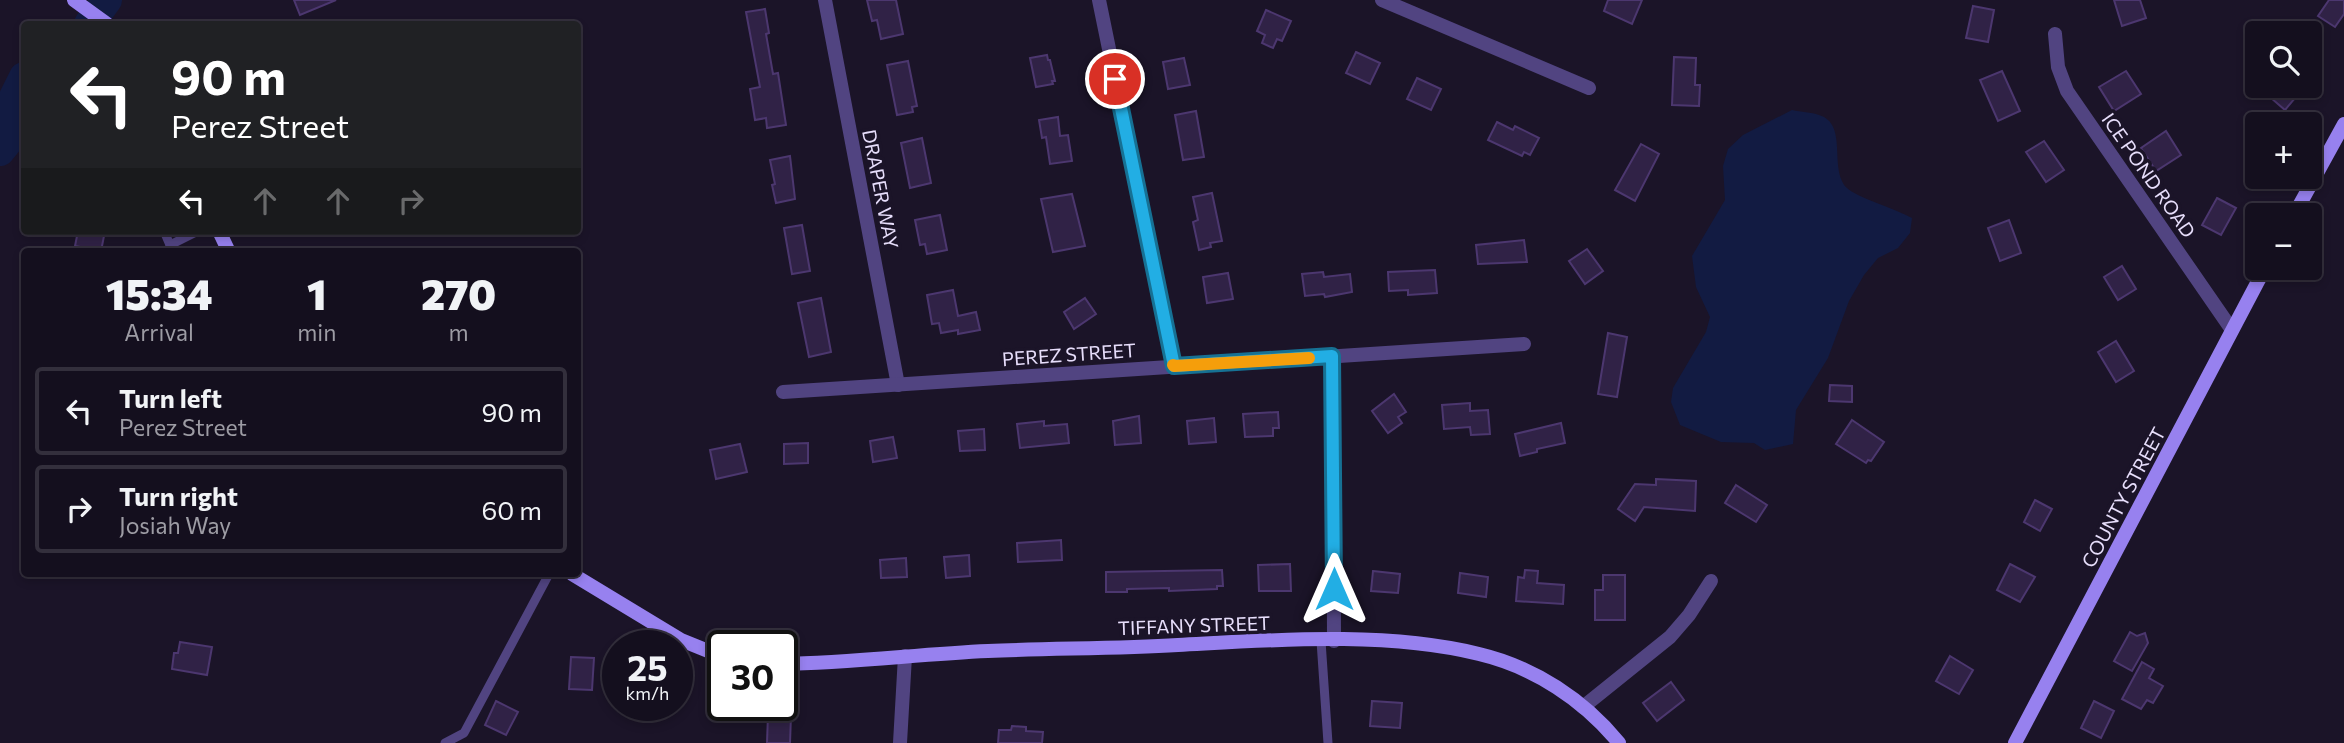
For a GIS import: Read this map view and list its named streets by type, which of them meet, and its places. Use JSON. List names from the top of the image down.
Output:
{
  "streets": {
    "street": [
      "ICE POND ROAD",
      "DRAPER WAY",
      "PEREZ STREET",
      "COUNTY STREET",
      "TIFFANY STREET"
    ]
  },
  "crossings": [
    ["ICE POND ROAD", "COUNTY STREET"],
    ["DRAPER WAY", "PEREZ STREET"]
  ],
  "page": {
    "map_buttons": ["+", "−"],
    "turn": ["90 m", "Perez Street"],
    "eta": [
      "15:34",
      "Arrival",
      "1",
      "min",
      "270",
      "m"
    ],
    "list": [
      {
        "name": "Turn left",
        "note": "Perez Street",
        "value": "90 m"
      },
      {
        "name": "Turn right",
        "note": "Josiah Way",
        "value": "60 m"
      }
    ],
    "speed": "25 km/h",
    "limit": "30"
  }
}
